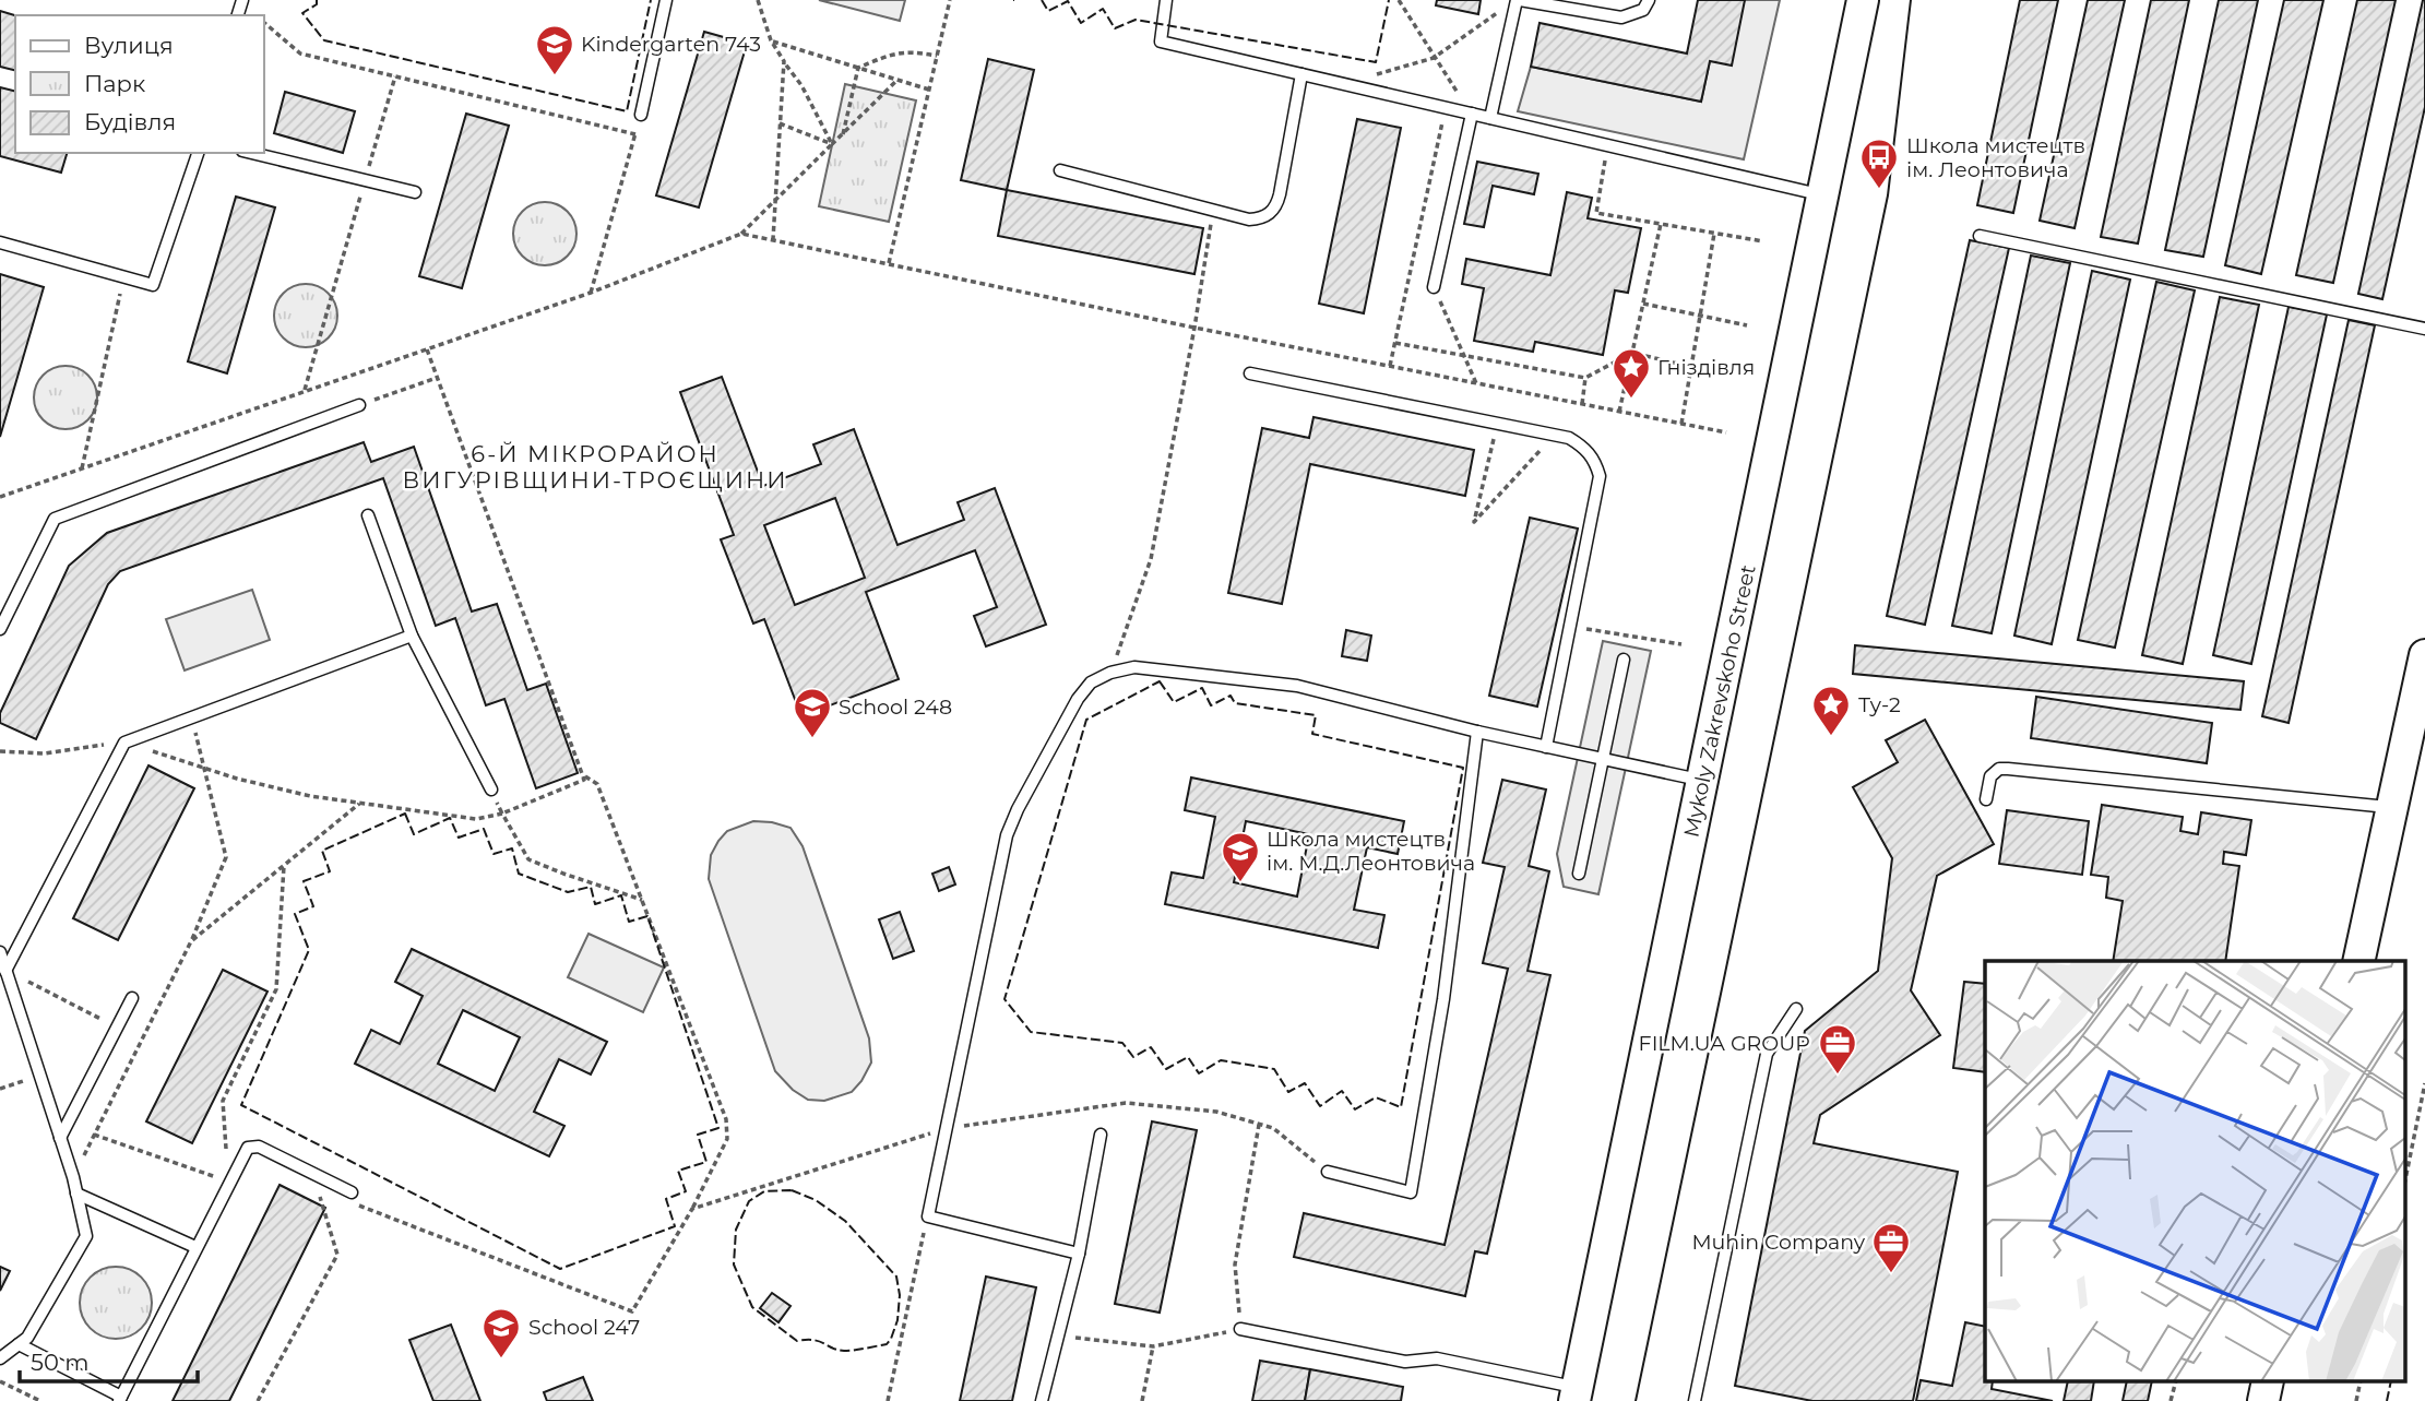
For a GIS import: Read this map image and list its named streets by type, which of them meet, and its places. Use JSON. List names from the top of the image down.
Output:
{
  "streets": {
    "street": ["Mykoly Zakrevskoho Street"]
  },
  "districts": ["6-Й МІКРОРАЙОН ВИГУРІВЩИНИ-ТРОЄЩИНИ"],
  "places": {
    "school or university": [
      "Kindergarten 743",
      "School 248",
      "Школа мистецтв ім. М.Д.Леонтовича",
      "School 247"
    ],
    "bus stop": ["Школа мистецтв ім. Леонтовича"],
    "place": ["Гніздівля", "Ту-2"],
    "office": ["FILM.UA GROUP", "Muhin Company"]
  },
  "legend": ["Вулиця", "Парк", "Будівля"],
  "scale_bar": "50 m"
}
